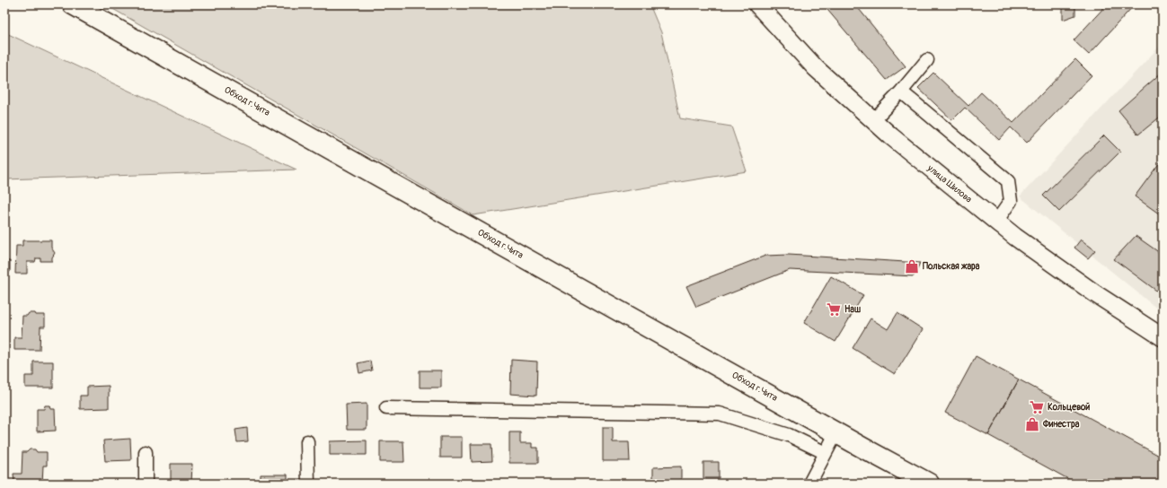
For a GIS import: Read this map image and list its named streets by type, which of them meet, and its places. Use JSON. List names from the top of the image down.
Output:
{
  "streets": {
    "highway": ["Обход г.Чита"],
    "main road": ["улица Шилова"]
  },
  "places": {
    "shop": ["Польская жара", "Финестра"],
    "supermarket": ["Наш", "Кольцевой"]
  }
}
